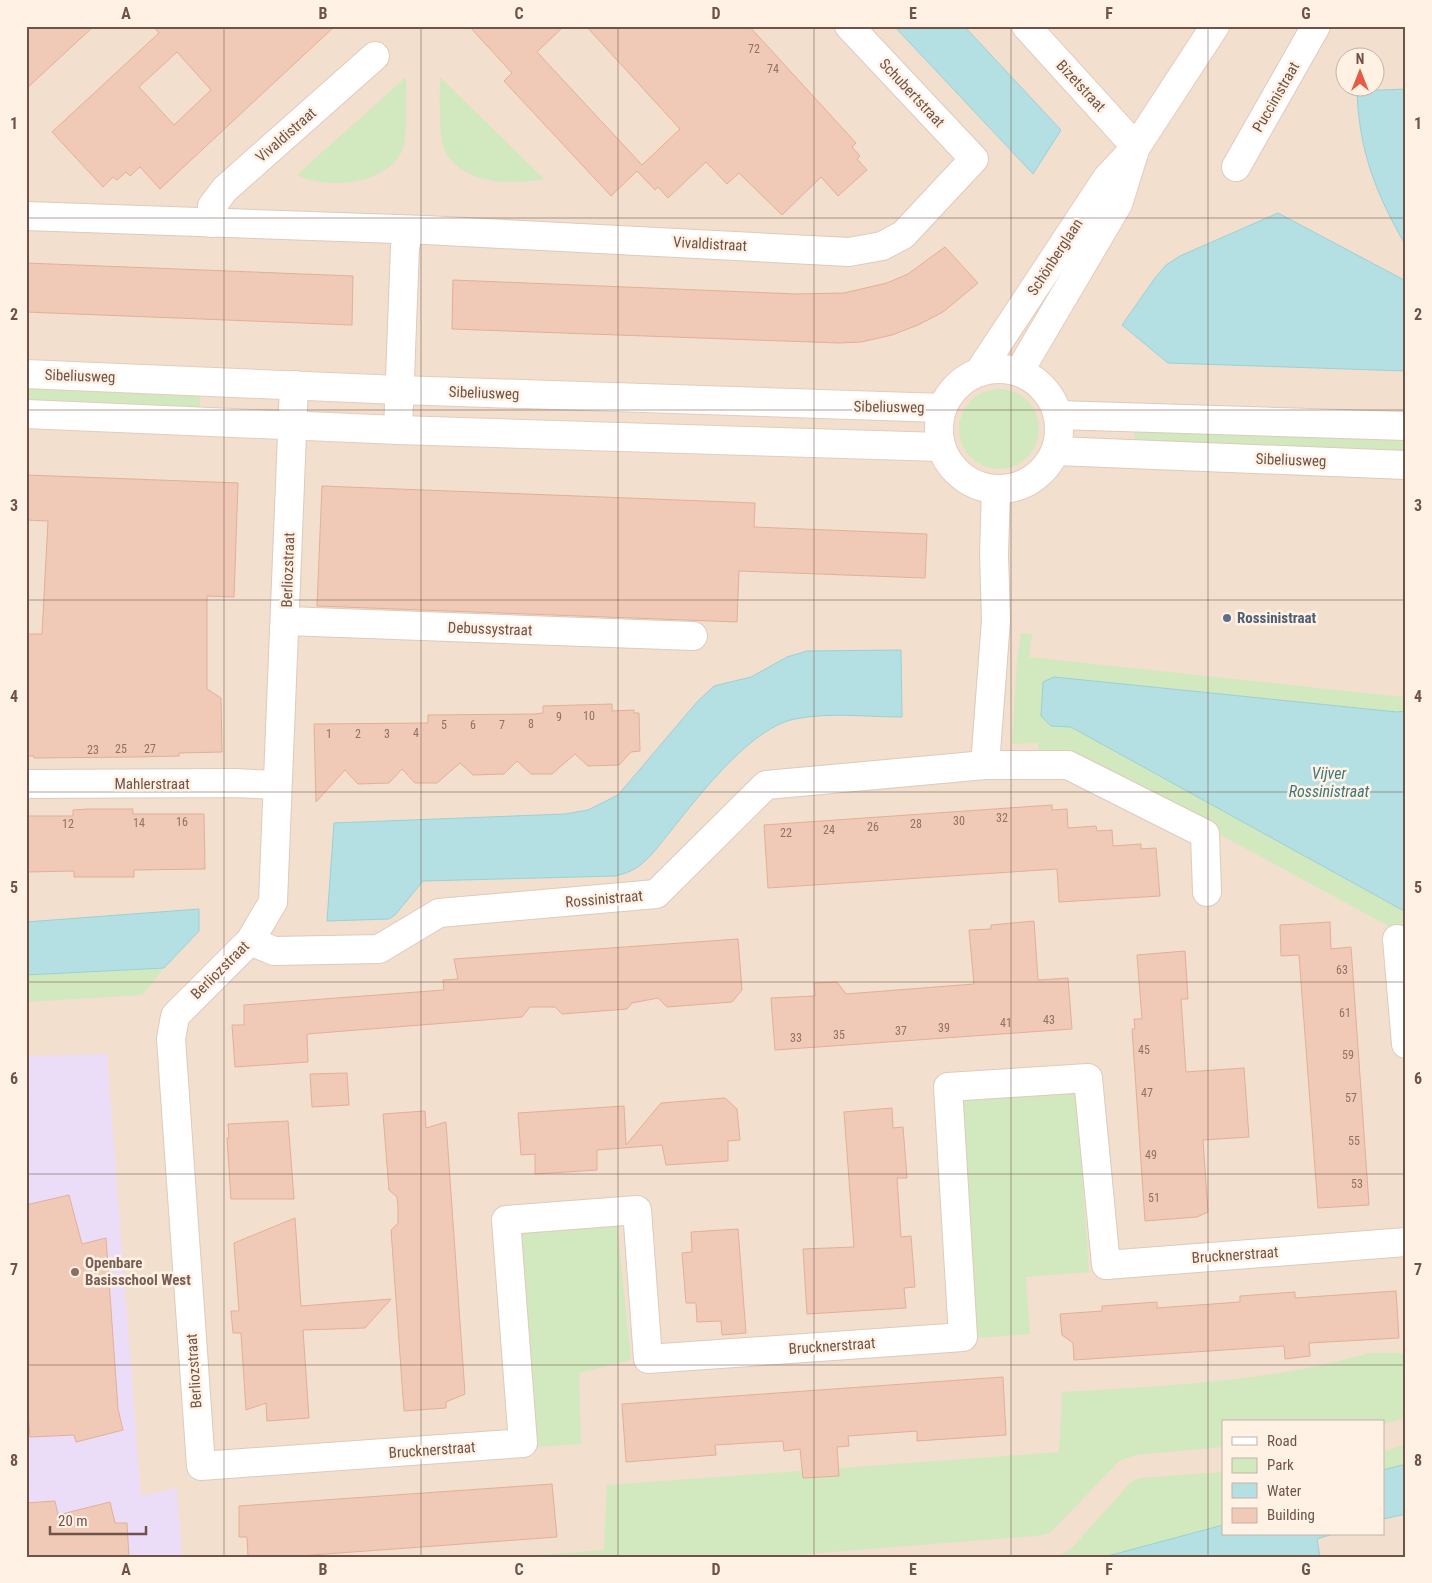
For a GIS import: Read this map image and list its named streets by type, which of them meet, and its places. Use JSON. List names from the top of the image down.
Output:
{
  "streets": {
    "street": [
      "Bizetstraat",
      "Schubertstraat",
      "Puccinistraat",
      "Vivaldistraat",
      "Schönberglaan",
      "Sibeliusweg",
      "Berliozstraat",
      "Debussystraat",
      "Mahlerstraat",
      "Rossinistraat",
      "Brucknerstraat"
    ]
  },
  "crossings": [
    ["Bizetstraat", "Schönberglaan"],
    ["Schubertstraat", "Vivaldistraat"],
    ["Schönberglaan", "Sibeliusweg"],
    ["Sibeliusweg", "Berliozstraat"],
    ["Berliozstraat", "Debussystraat"],
    ["Berliozstraat", "Mahlerstraat"],
    ["Berliozstraat", "Rossinistraat"],
    ["Berliozstraat", "Brucknerstraat"]
  ],
  "water": ["Vijver Rossinistraat"],
  "places": ["Rossinistraat", "Openbare Basisschool West"],
  "house_numbers": [
    "72",
    "74",
    "10",
    "9",
    "8",
    "5",
    "6",
    "7",
    "4",
    "1",
    "2",
    "3",
    "25",
    "27",
    "23",
    "32",
    "30",
    "16",
    "14",
    "12",
    "28",
    "26",
    "24",
    "22",
    "63",
    "61",
    "43",
    "41",
    "39",
    "37",
    "35",
    "33",
    "45",
    "59",
    "47",
    "57",
    "55",
    "49",
    "53",
    "51"
  ],
  "legend": [
    "Road",
    "Park",
    "Water",
    "Building"
  ],
  "scale_bar": "20 m",
  "north": "top",
  "grid": {
    "columns": [
      "A",
      "B",
      "C",
      "D",
      "E",
      "F",
      "G"
    ],
    "rows": [
      "1",
      "2",
      "3",
      "4",
      "5",
      "6",
      "7",
      "8"
    ]
  }
}
